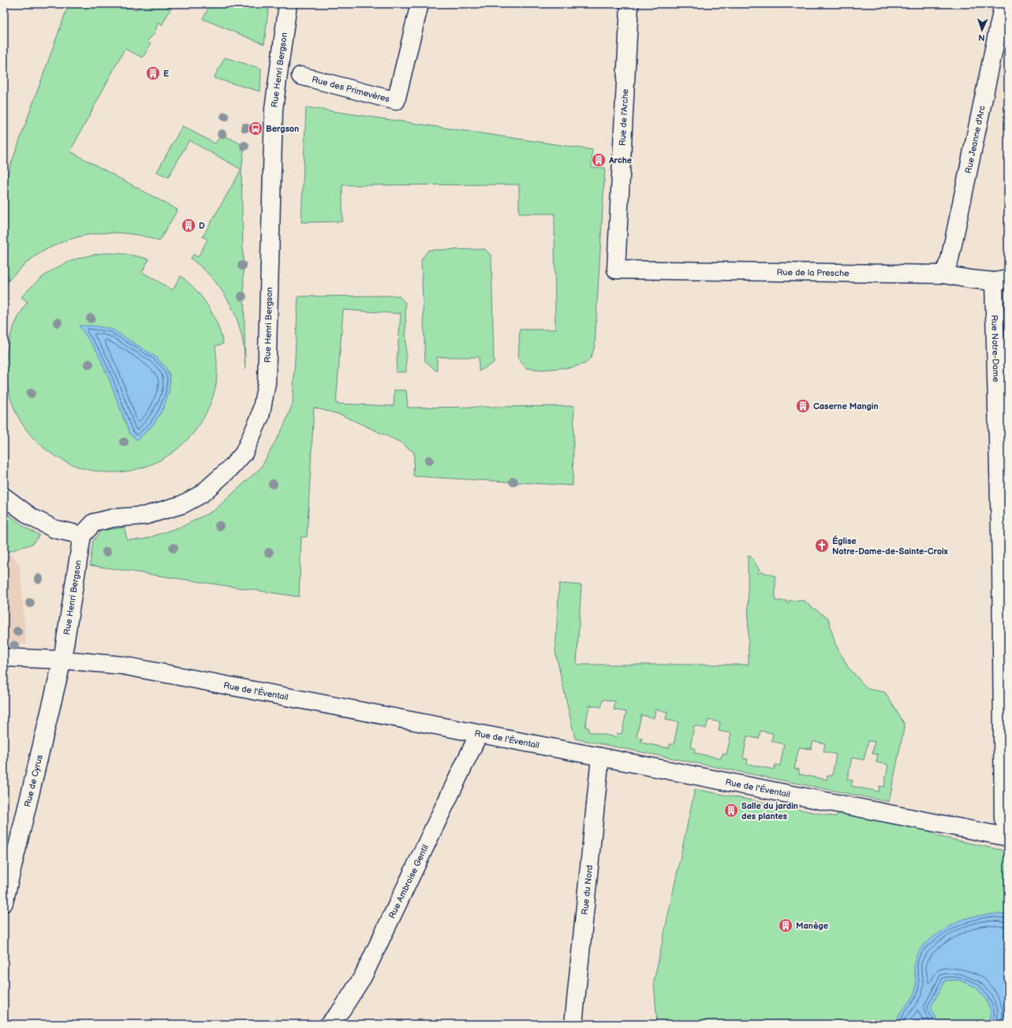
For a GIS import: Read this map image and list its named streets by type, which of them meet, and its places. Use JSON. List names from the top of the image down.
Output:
{
  "streets": {
    "street": [
      "Rue Henri Bergson",
      "Rue des Primevères",
      "Rue de l'Arche",
      "Rue Jeanne d'Arc",
      "Rue de la Presche",
      "Rue Notre-Dame",
      "Rue de l'Éventail",
      "Rue de Cyrus",
      "Rue Ambroise Gentil",
      "Rue du Nord"
    ]
  },
  "crossings": [
    ["Rue Henri Bergson", "Rue de l'Éventail"],
    ["Rue Henri Bergson", "Rue de Cyrus"],
    ["Rue de l'Arche", "Rue de la Presche"],
    ["Rue Jeanne d'Arc", "Rue de la Presche"],
    ["Rue de la Presche", "Rue Notre-Dame"],
    ["Rue de l'Éventail", "Rue de Cyrus"],
    ["Rue de l'Éventail", "Rue Ambroise Gentil"],
    ["Rue de l'Éventail", "Rue du Nord"]
  ],
  "places": {
    "building": [
      "E",
      "Arche",
      "D",
      "Caserne Mangin",
      "Salle du jardin des plantes",
      "Manège"
    ],
    "bus stop": ["Bergson"],
    "church": ["Église Notre-Dame-de-Sainte-Croix"]
  },
  "north": "bottom"
}
